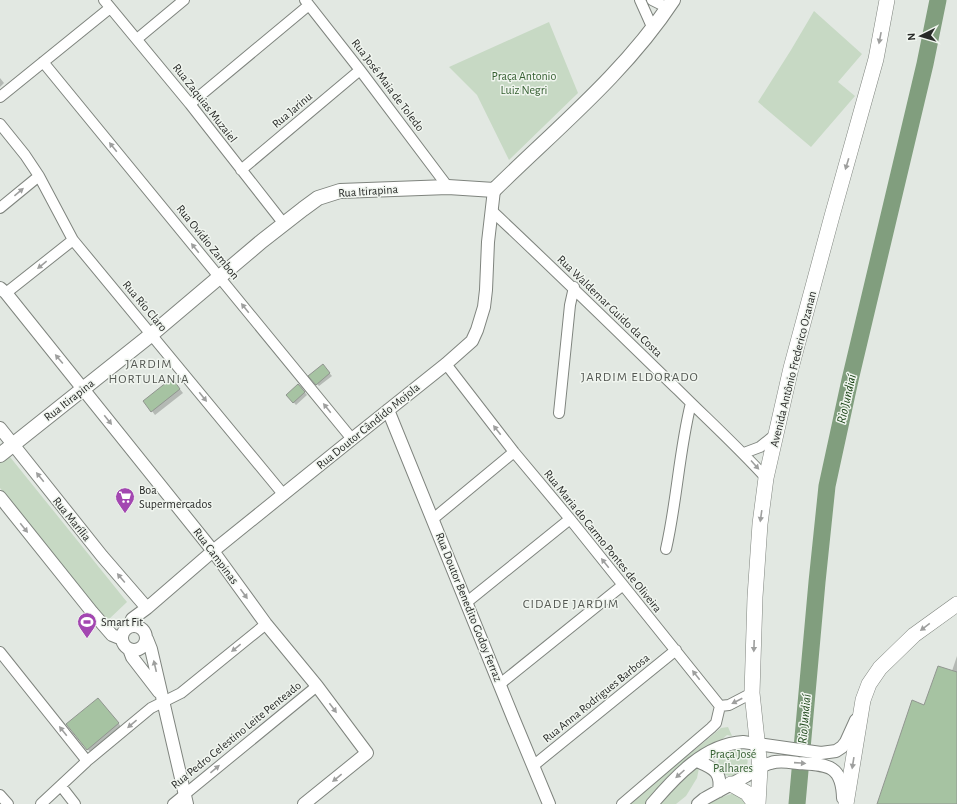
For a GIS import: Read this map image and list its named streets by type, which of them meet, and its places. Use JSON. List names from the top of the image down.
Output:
{
  "streets": {
    "main road": ["Rua Itirapina", "Avenida Antônio Frederico Ozanan"],
    "street": [
      "Rua José Maia de Toledo",
      "Rua Zaquias Muzaiel",
      "Rua Jarinu",
      "Rua Ovídio Zambon",
      "Rua Río Claro",
      "Rua Waldemar Guido da Costa",
      "Rua Doutor Cândido Mojola",
      "Rua Marília",
      "Rua Maria do Carmo Pontes de Oliveira",
      "Rua Campinas",
      "Rua Doutor Benedito Godoy Ferraz",
      "Rua Anna Rodrigues Barbosa",
      "Rua Pedro Celestino Leite Penteado"
    ]
  },
  "crossings": [
    ["Rua José Maia de Toledo", "Rua Jarinu"],
    ["Rua José Maia de Toledo", "Rua Itirapina"],
    ["Rua Zaquias Muzaiel", "Rua Jarinu"],
    ["Rua Zaquias Muzaiel", "Rua Itirapina"],
    ["Rua Itirapina", "Rua Ovídio Zambon"],
    ["Rua Itirapina", "Rua Río Claro"],
    ["Rua Itirapina", "Rua Doutor Cândido Mojola"],
    ["Rua Itirapina", "Rua Marília"],
    ["Rua Itirapina", "Rua Campinas"],
    ["Rua Ovídio Zambon", "Rua Doutor Cândido Mojola"],
    ["Rua Río Claro", "Rua Doutor Cândido Mojola"],
    ["Rua Waldemar Guido da Costa", "Avenida Antônio Frederico Ozanan"],
    ["Rua Waldemar Guido da Costa", "Rua Doutor Cândido Mojola"],
    ["Rua Doutor Cândido Mojola", "Rua Marília"],
    ["Rua Doutor Cândido Mojola", "Rua Maria do Carmo Pontes de Oliveira"],
    ["Rua Doutor Cândido Mojola", "Rua Campinas"],
    ["Rua Doutor Cândido Mojola", "Rua Doutor Benedito Godoy Ferraz"],
    ["Rua Maria do Carmo Pontes de Oliveira", "Rua Anna Rodrigues Barbosa"],
    ["Rua Campinas", "Rua Pedro Celestino Leite Penteado"],
    ["Rua Doutor Benedito Godoy Ferraz", "Rua Anna Rodrigues Barbosa"]
  ],
  "one_way": [
    "Rua Ovídio Zambon",
    "Rua Río Claro",
    "Avenida Antônio Frederico Ozanan",
    "Rua Maria do Carmo Pontes de Oliveira"
  ],
  "districts": ["JARDIM HORTULANIA", "JARDIM ELDORADO", "CIDADE JARDIM"],
  "water": ["Rio Jundiaí"],
  "parks": ["Praça Antonio Luiz Negri", "Praça José Palhares"],
  "places": {
    "supermarket": ["Boa Supermercados"],
    "sports": ["Smart Fit"]
  },
  "north": "left"
}
